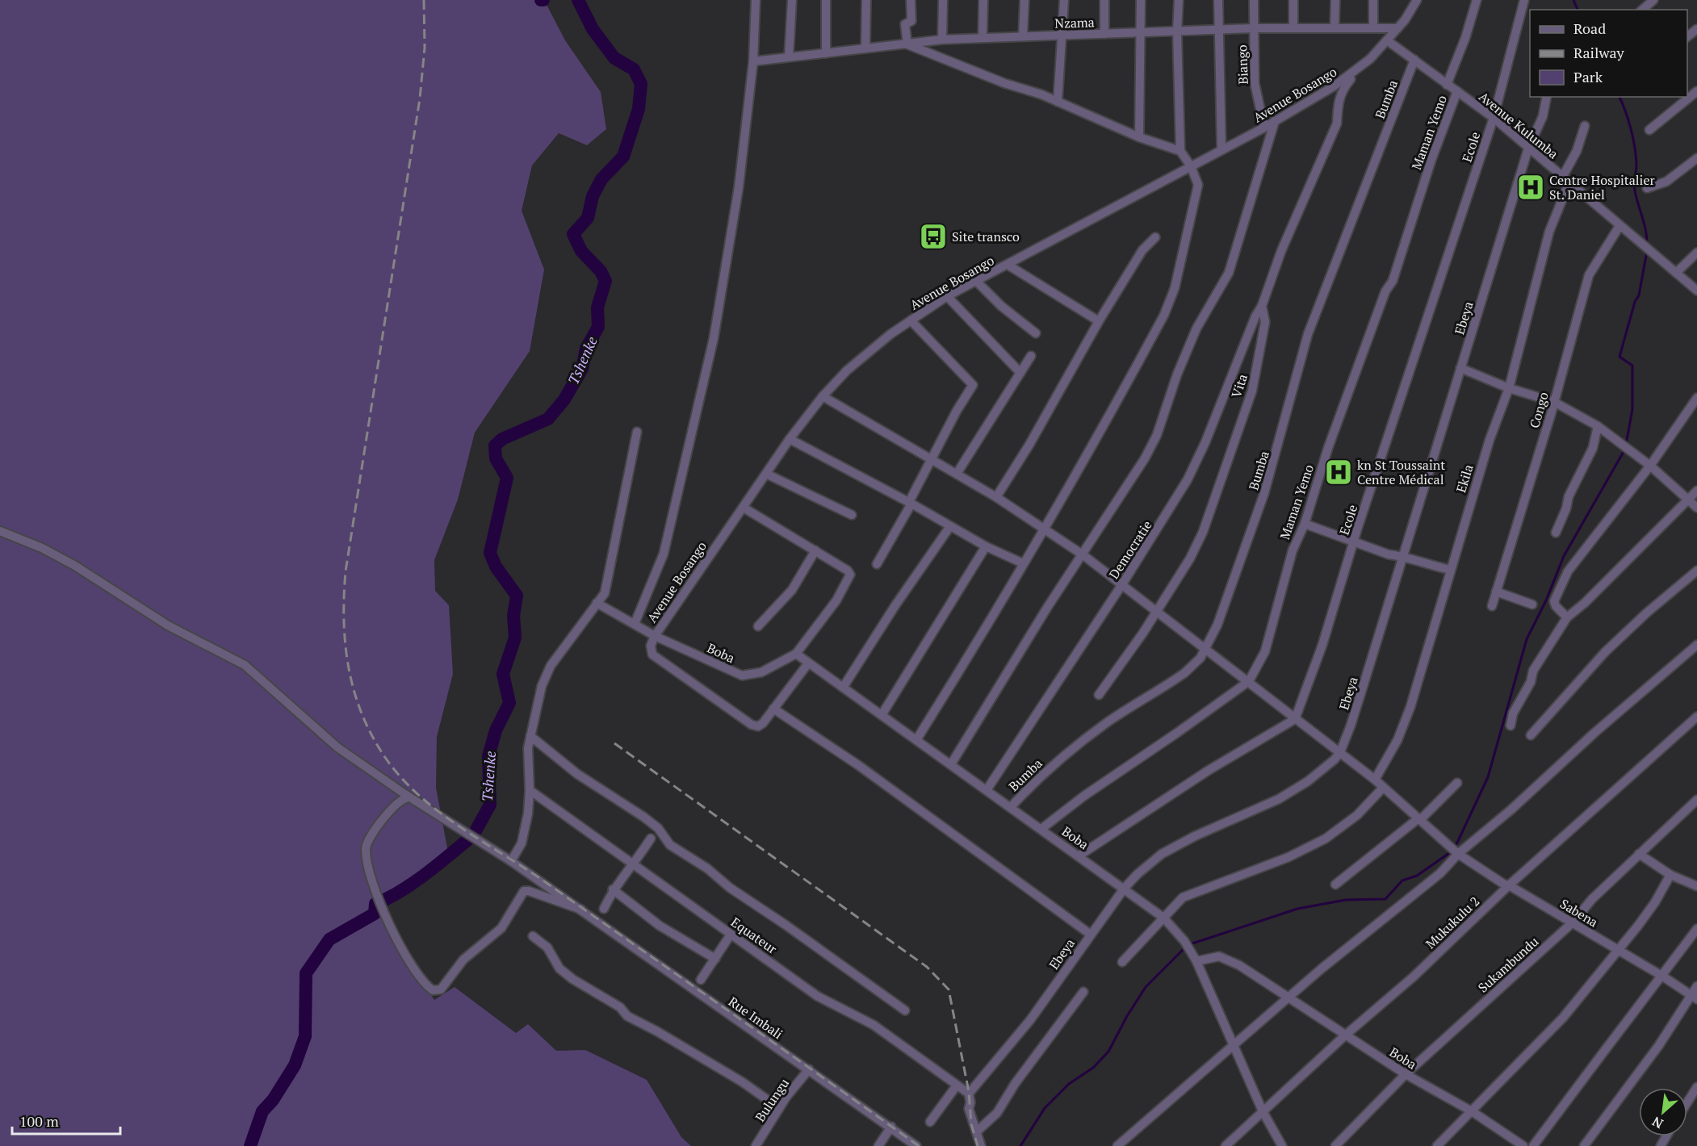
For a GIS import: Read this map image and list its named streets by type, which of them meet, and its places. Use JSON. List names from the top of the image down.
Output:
{
  "streets": {
    "street": [
      "Nzama",
      "Biango",
      "Avenue Bosango",
      "Bumba",
      "Avenue Kulumba",
      "Maman Yemo",
      "Ecole",
      "Ebeya",
      "Vita",
      "Congo",
      "Ekila",
      "Democratie",
      "Boba",
      "Sabena",
      "Mukukulu 2",
      "Equateur",
      "Sukambundu",
      "Rue Imbali",
      "Bulungu"
    ]
  },
  "crossings": [
    ["Nzama", "Biango"],
    ["Nzama", "Avenue Bosango"],
    ["Biango", "Avenue Bosango"],
    ["Avenue Bosango", "Avenue Kulumba"],
    ["Avenue Bosango", "Vita"],
    ["Avenue Bosango", "Boba"],
    ["Avenue Bosango", "Sabena"],
    ["Bumba", "Avenue Kulumba"],
    ["Bumba", "Boba"],
    ["Bumba", "Sabena"],
    ["Avenue Kulumba", "Maman Yemo"],
    ["Avenue Kulumba", "Ecole"],
    ["Avenue Kulumba", "Ebeya"],
    ["Avenue Kulumba", "Congo"],
    ["Avenue Kulumba", "Ekila"],
    ["Maman Yemo", "Boba"],
    ["Maman Yemo", "Sabena"],
    ["Ecole", "Sabena"],
    ["Ebeya", "Boba"],
    ["Ebeya", "Sabena"],
    ["Ebeya", "Equateur"],
    ["Vita", "Democratie"],
    ["Vita", "Sabena"],
    ["Ekila", "Sabena"],
    ["Democratie", "Boba"],
    ["Democratie", "Sabena"],
    ["Boba", "Mukukulu 2"],
    ["Boba", "Sukambundu"],
    ["Sabena", "Mukukulu 2"],
    ["Sabena", "Sukambundu"],
    ["Rue Imbali", "Bulungu"]
  ],
  "water": ["Tshenke"],
  "places": {
    "hospital": ["Centre Hospitalier St. Daniel", "kn St Toussaint Centre Médical"],
    "bus stop": ["Site transco"]
  },
  "legend": ["Road", "Railway", "Park"],
  "scale_bar": "100 m",
  "north": "bottom left"
}
